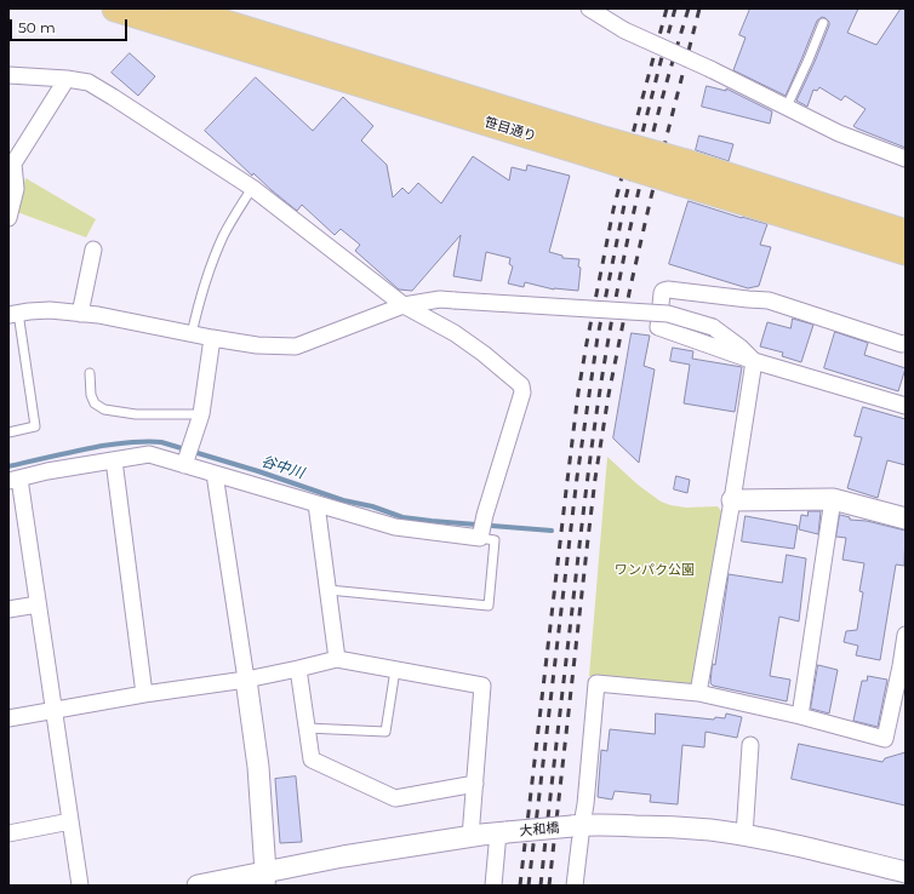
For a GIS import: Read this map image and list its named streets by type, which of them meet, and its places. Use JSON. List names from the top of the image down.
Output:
{
  "streets": {
    "main road": ["笹目通り"],
    "street": ["大和橋"]
  },
  "water": ["谷中川"],
  "parks": ["ワンパク公園"],
  "scale_bar": "50 m"
}
